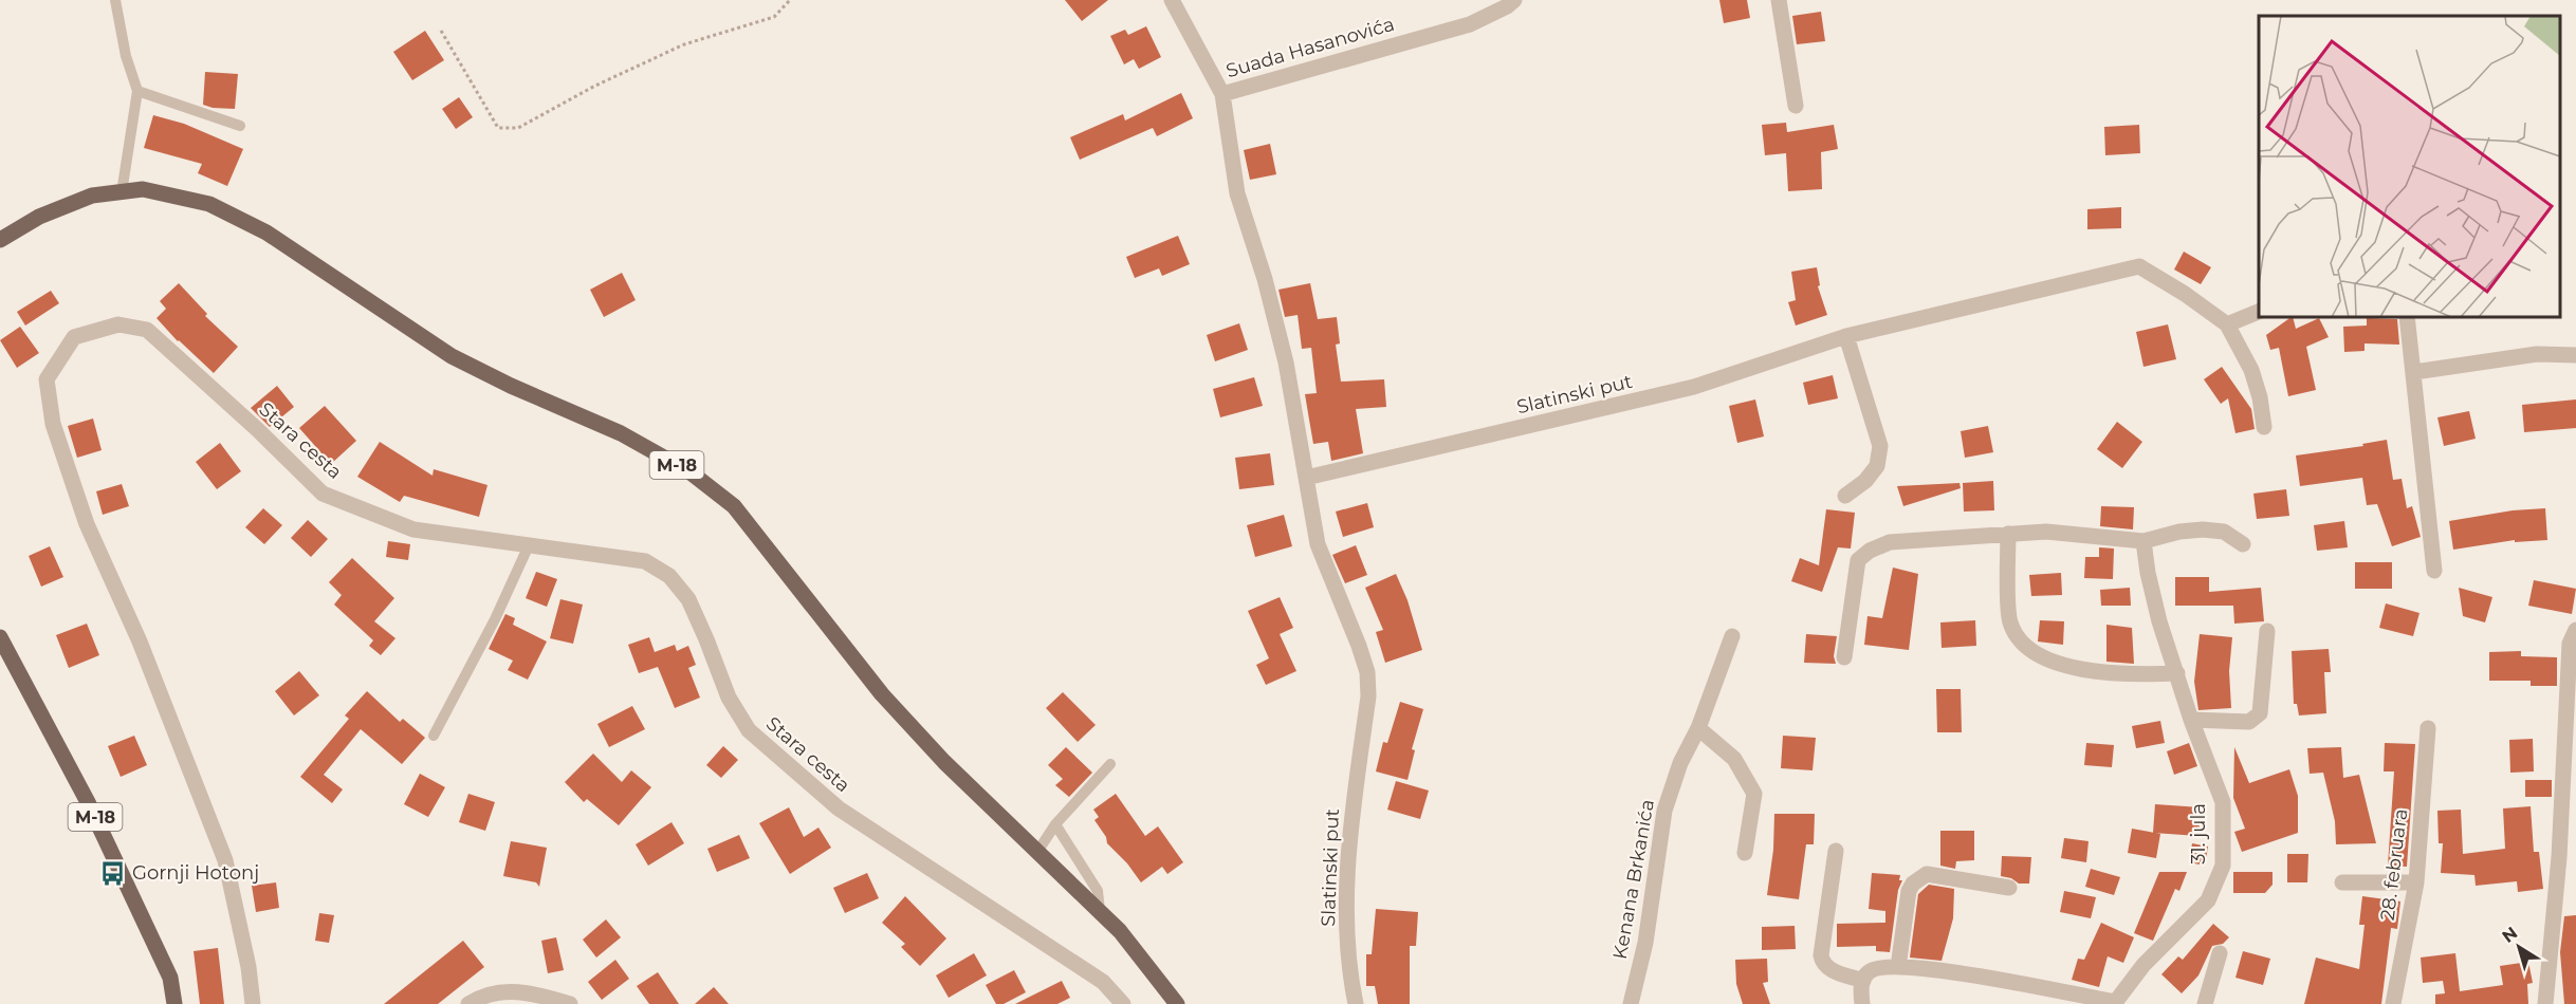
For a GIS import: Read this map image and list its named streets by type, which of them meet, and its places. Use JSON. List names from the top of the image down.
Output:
{
  "streets": {
    "main road": ["M-18"],
    "street": [
      "Suada Hasanovića",
      "Slatinski put",
      "Stara cesta",
      "31. jula",
      "28. februara",
      "Kenana Brkanića"
    ]
  },
  "crossings": [
    ["Suada Hasanovića", "Slatinski put"]
  ],
  "places": {
    "bus stop": ["Gornji Hotonj"]
  },
  "north": "top left"
}
